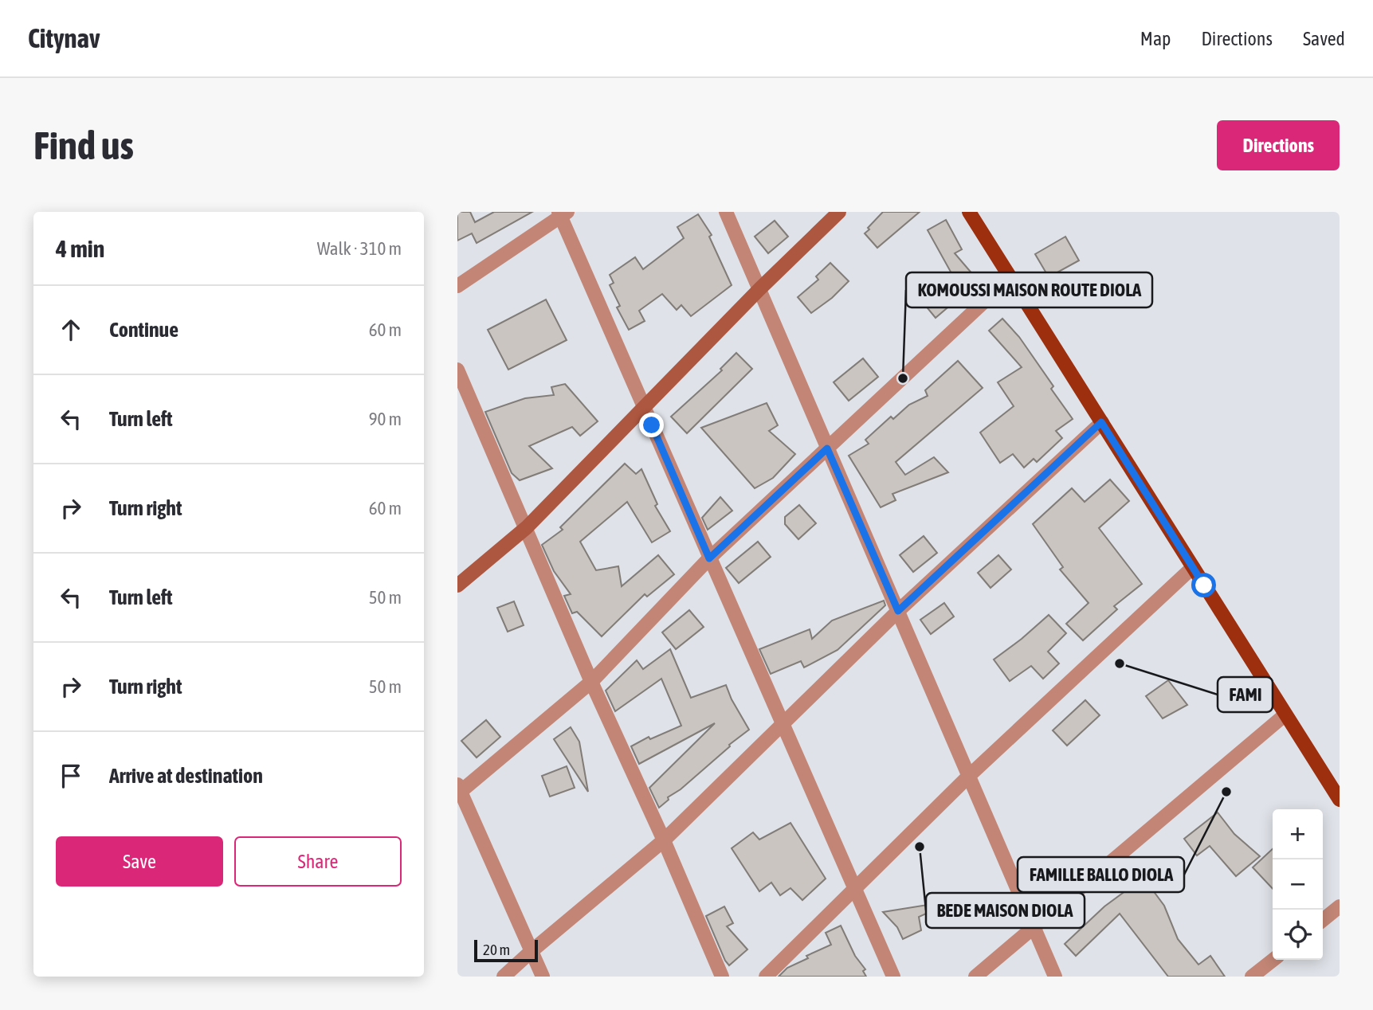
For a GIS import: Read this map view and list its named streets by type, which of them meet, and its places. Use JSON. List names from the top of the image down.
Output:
{
  "places": [
    "KOMOUSSI MAISON ROUTE DIOLA",
    "FAMI",
    "FAMILLE BALLO DIOLA",
    "BEDE MAISON DIOLA"
  ],
  "scale_bar": "20 m",
  "page": {
    "header": "Citynav",
    "nav": ["Map", "Directions", "Saved"],
    "buttons": [
      "Directions",
      ["Save", "Share"]
    ],
    "title": "Find us",
    "heading": ["4 min", "Walk · 310 m"],
    "list": [
      ["Continue", "60 m"],
      ["Turn left", "90 m"],
      ["Turn right", "60 m"],
      ["Turn left", "50 m"],
      ["Turn right", "50 m"],
      "Arrive at destination"
    ],
    "map_buttons": ["+", "−"],
    "scale": "20 m"
  }
}
